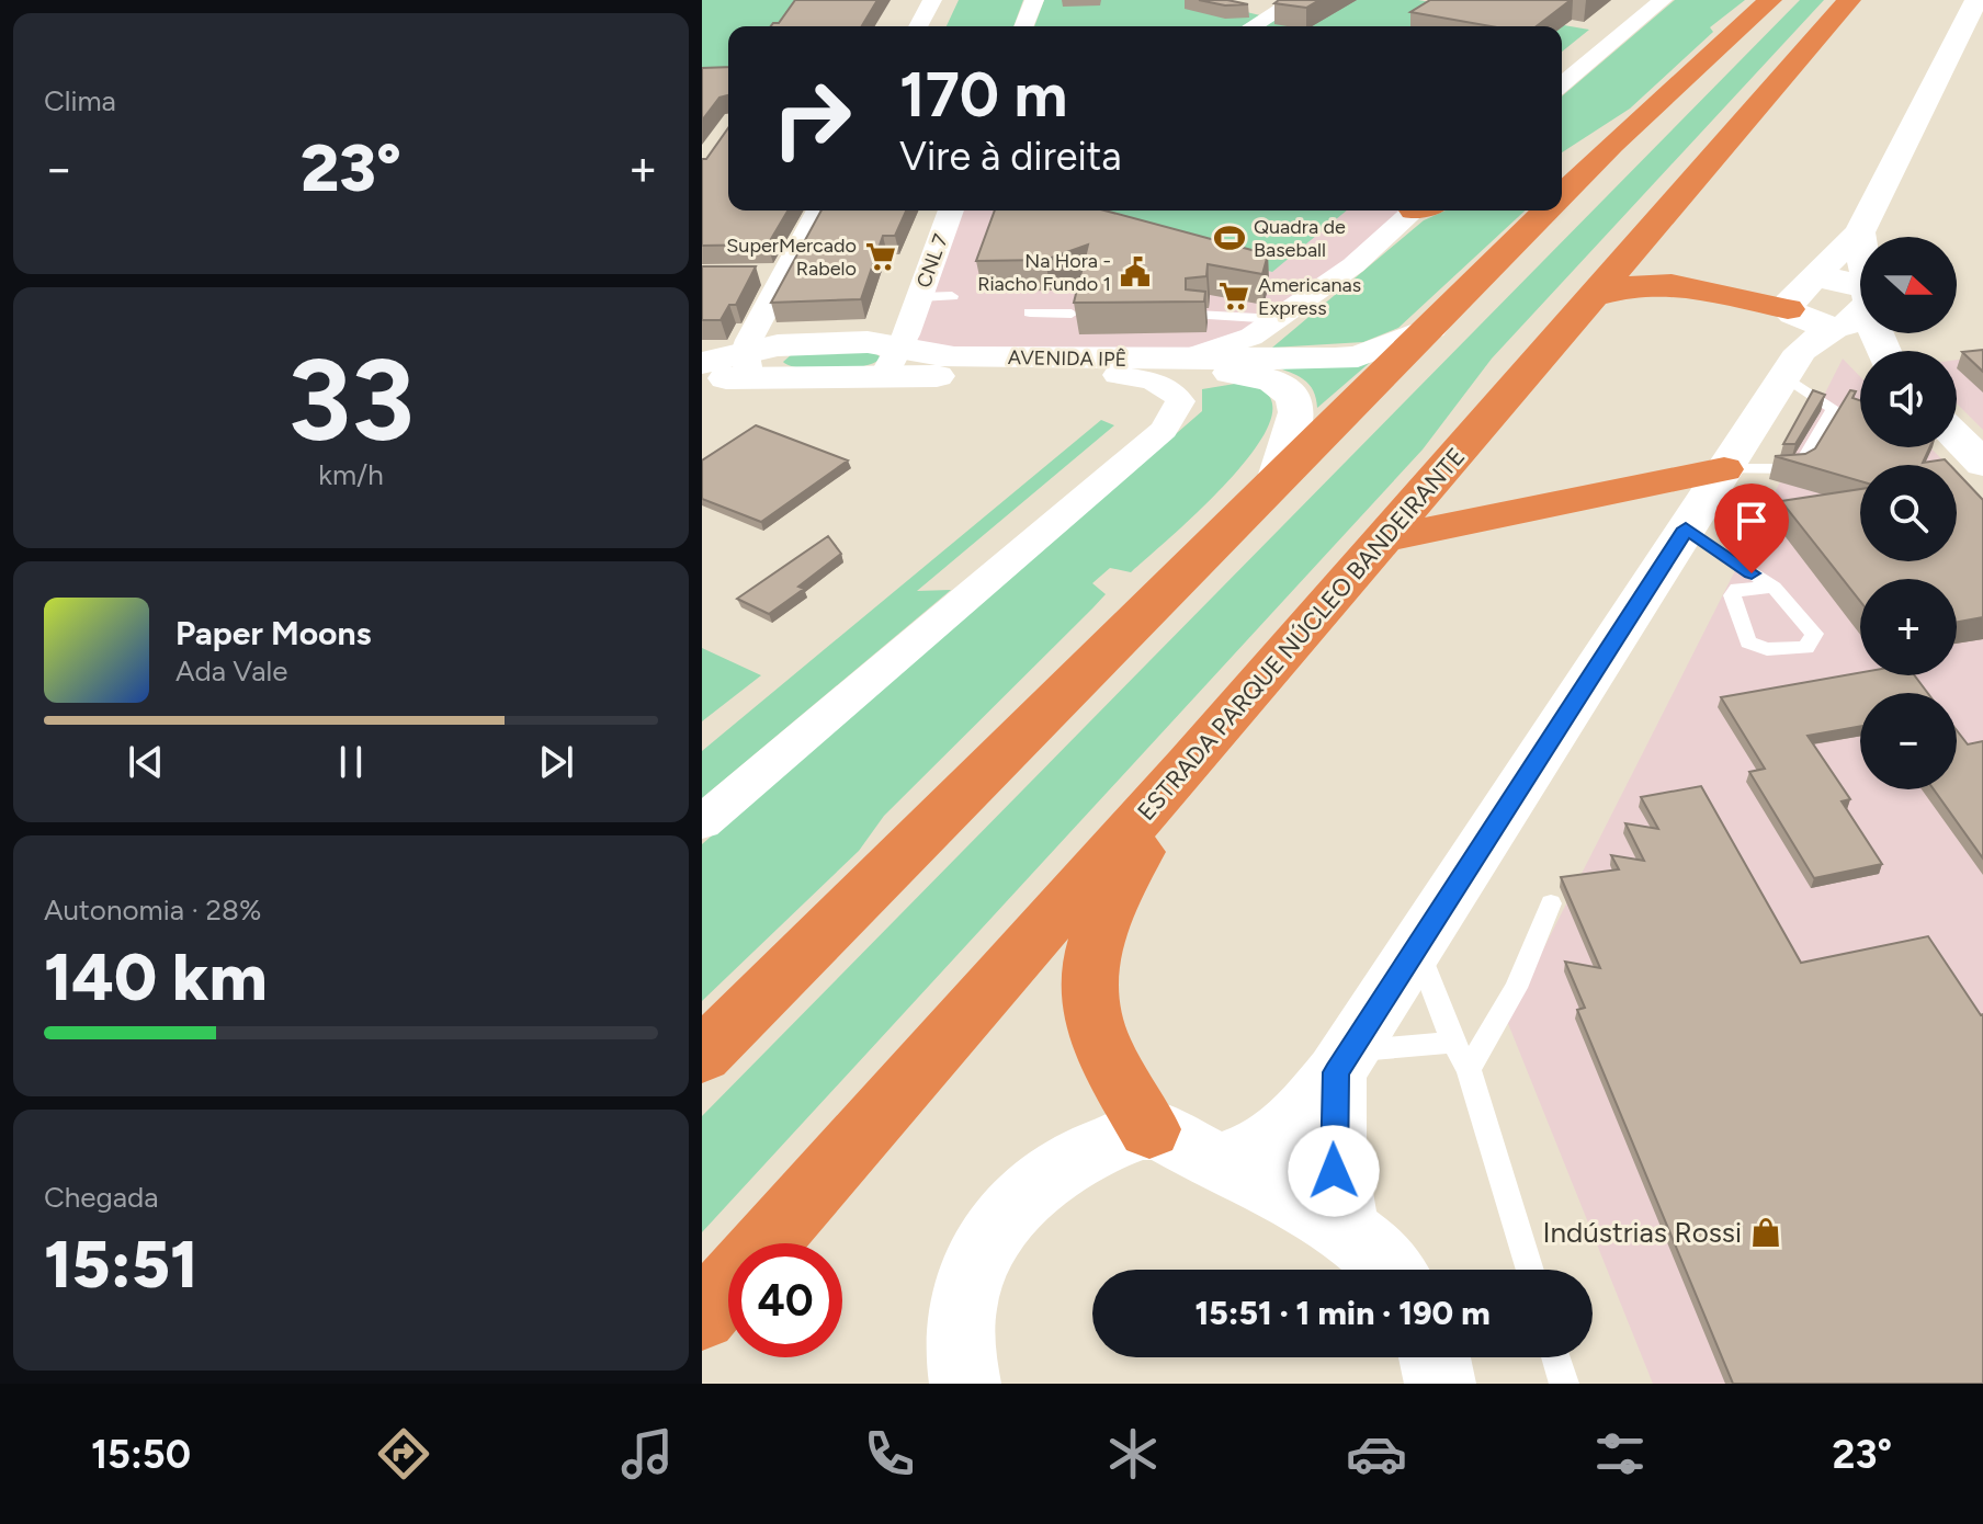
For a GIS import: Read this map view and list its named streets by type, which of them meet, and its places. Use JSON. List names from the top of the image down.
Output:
{
  "streets": {
    "highway": ["ESTRADA PARQUE NÚCLEO BANDEIRANTE"],
    "street": ["CNL 7", "AVENIDA IPÊ"]
  },
  "crossings": [
    ["CNL 7", "AVENIDA IPÊ"]
  ],
  "places": {
    "sports": ["Quadra de Baseball"],
    "supermarket": ["SuperMercado Rabelo", "Americanas Express"],
    "public building": ["Na Hora - Riacho Fundo 1"],
    "shop": ["Indústrias Rossi"]
  },
  "north": "right",
  "page": {
    "tile": [
      "Clima",
      ["33", "km/h"],
      ["Autonomia · 28%", "140 km"],
      ["Chegada", "15:51"]
    ],
    "turn": ["170 m", "Vire à direita"],
    "heat": ["−", "23°", "+"],
    "map_buttons": ["+", "−"],
    "song": ["Paper Moons", "Ada Vale"],
    "limit": "40",
    "trip": "15:51 · 1 min · 190 m",
    "tabs": ["15:50", "23°"]
  }
}
